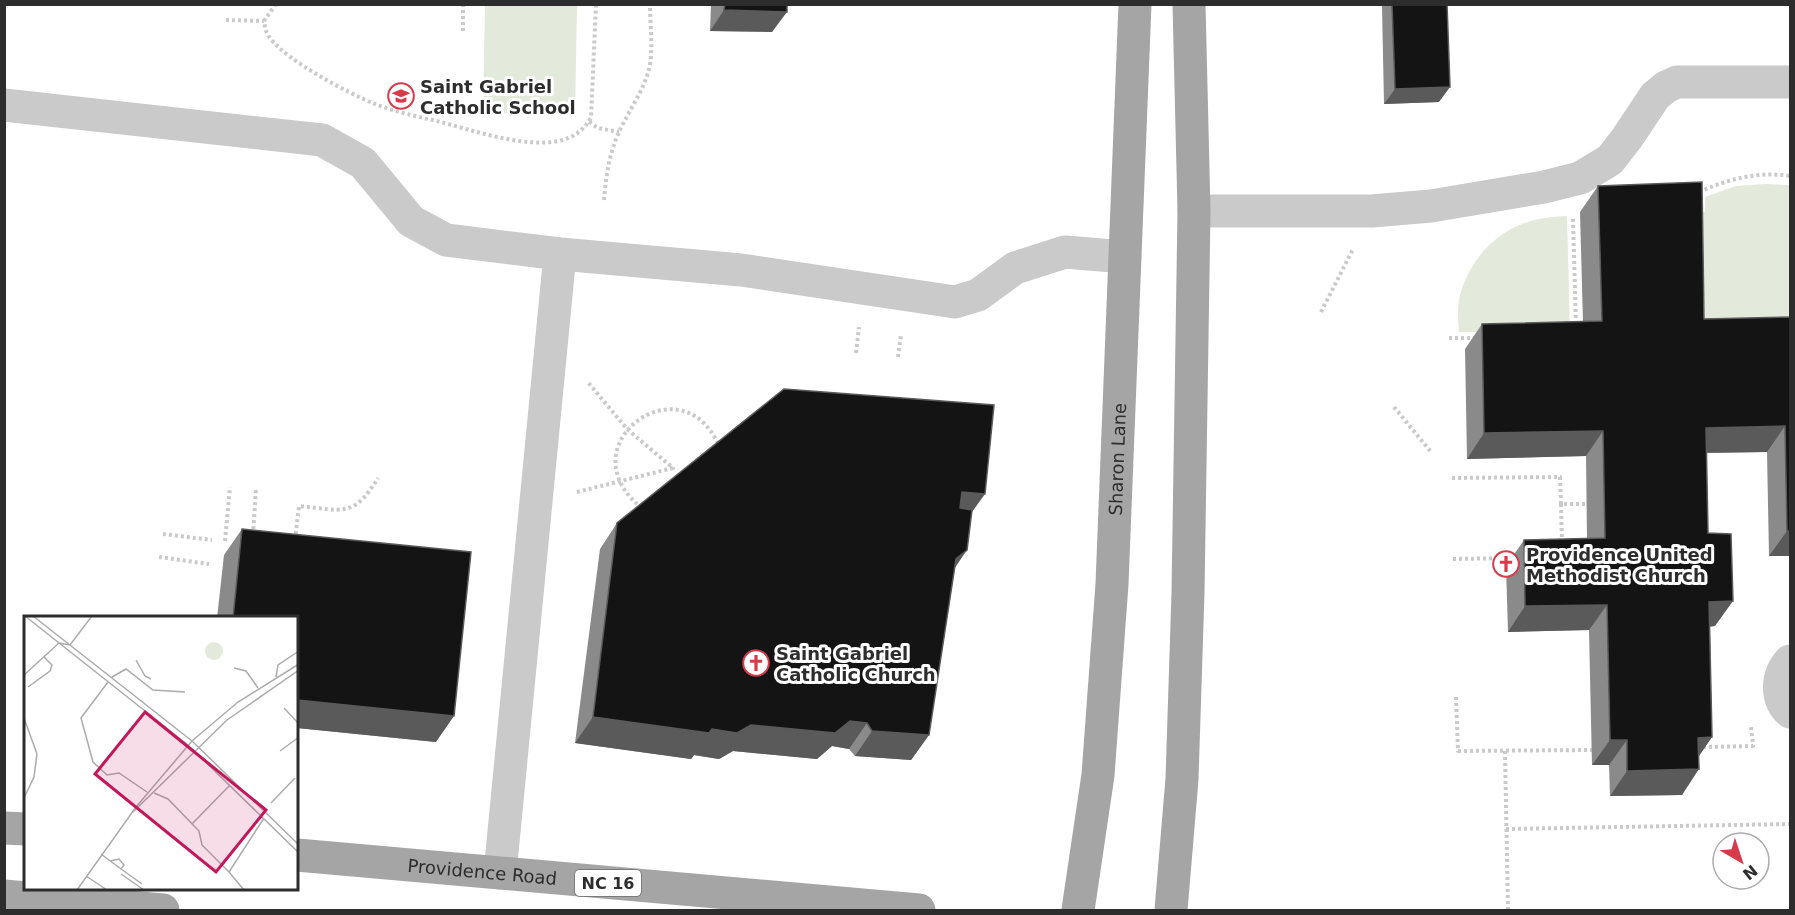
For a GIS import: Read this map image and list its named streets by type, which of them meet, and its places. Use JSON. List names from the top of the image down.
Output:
{
  "streets": {
    "main road": ["Sharon Lane", "Providence Road", "NC 16"]
  },
  "places": {
    "school or university": ["Saint Gabriel Catholic School"],
    "church": ["Providence United Methodist Church", "Saint Gabriel Catholic Church"]
  },
  "north": "bottom right"
}
